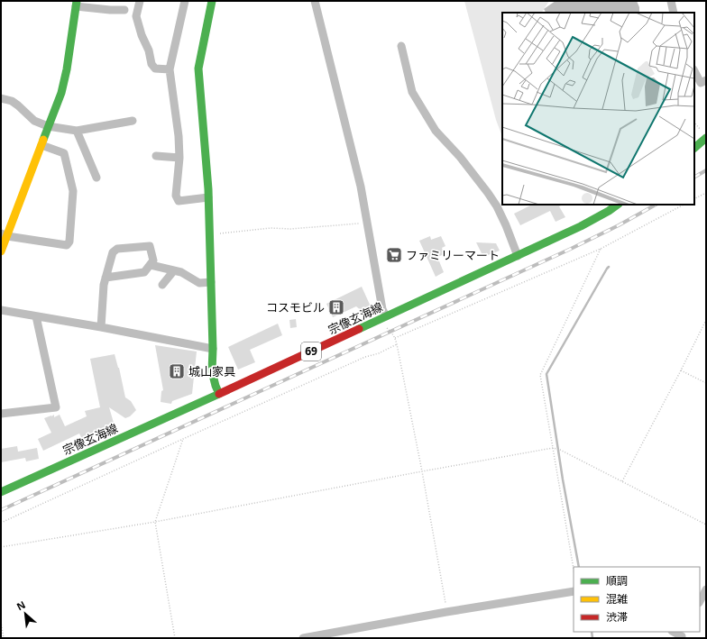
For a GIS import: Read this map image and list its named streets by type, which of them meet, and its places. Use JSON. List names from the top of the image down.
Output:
{
  "streets": {
    "main road": ["宗像玄海線", "69"]
  },
  "places": {
    "supermarket": ["ファミリーマート"],
    "building": ["コスモビル", "城山家具"]
  },
  "legend": ["順調", "混雑", "渋滞"],
  "north": "top left"
}
